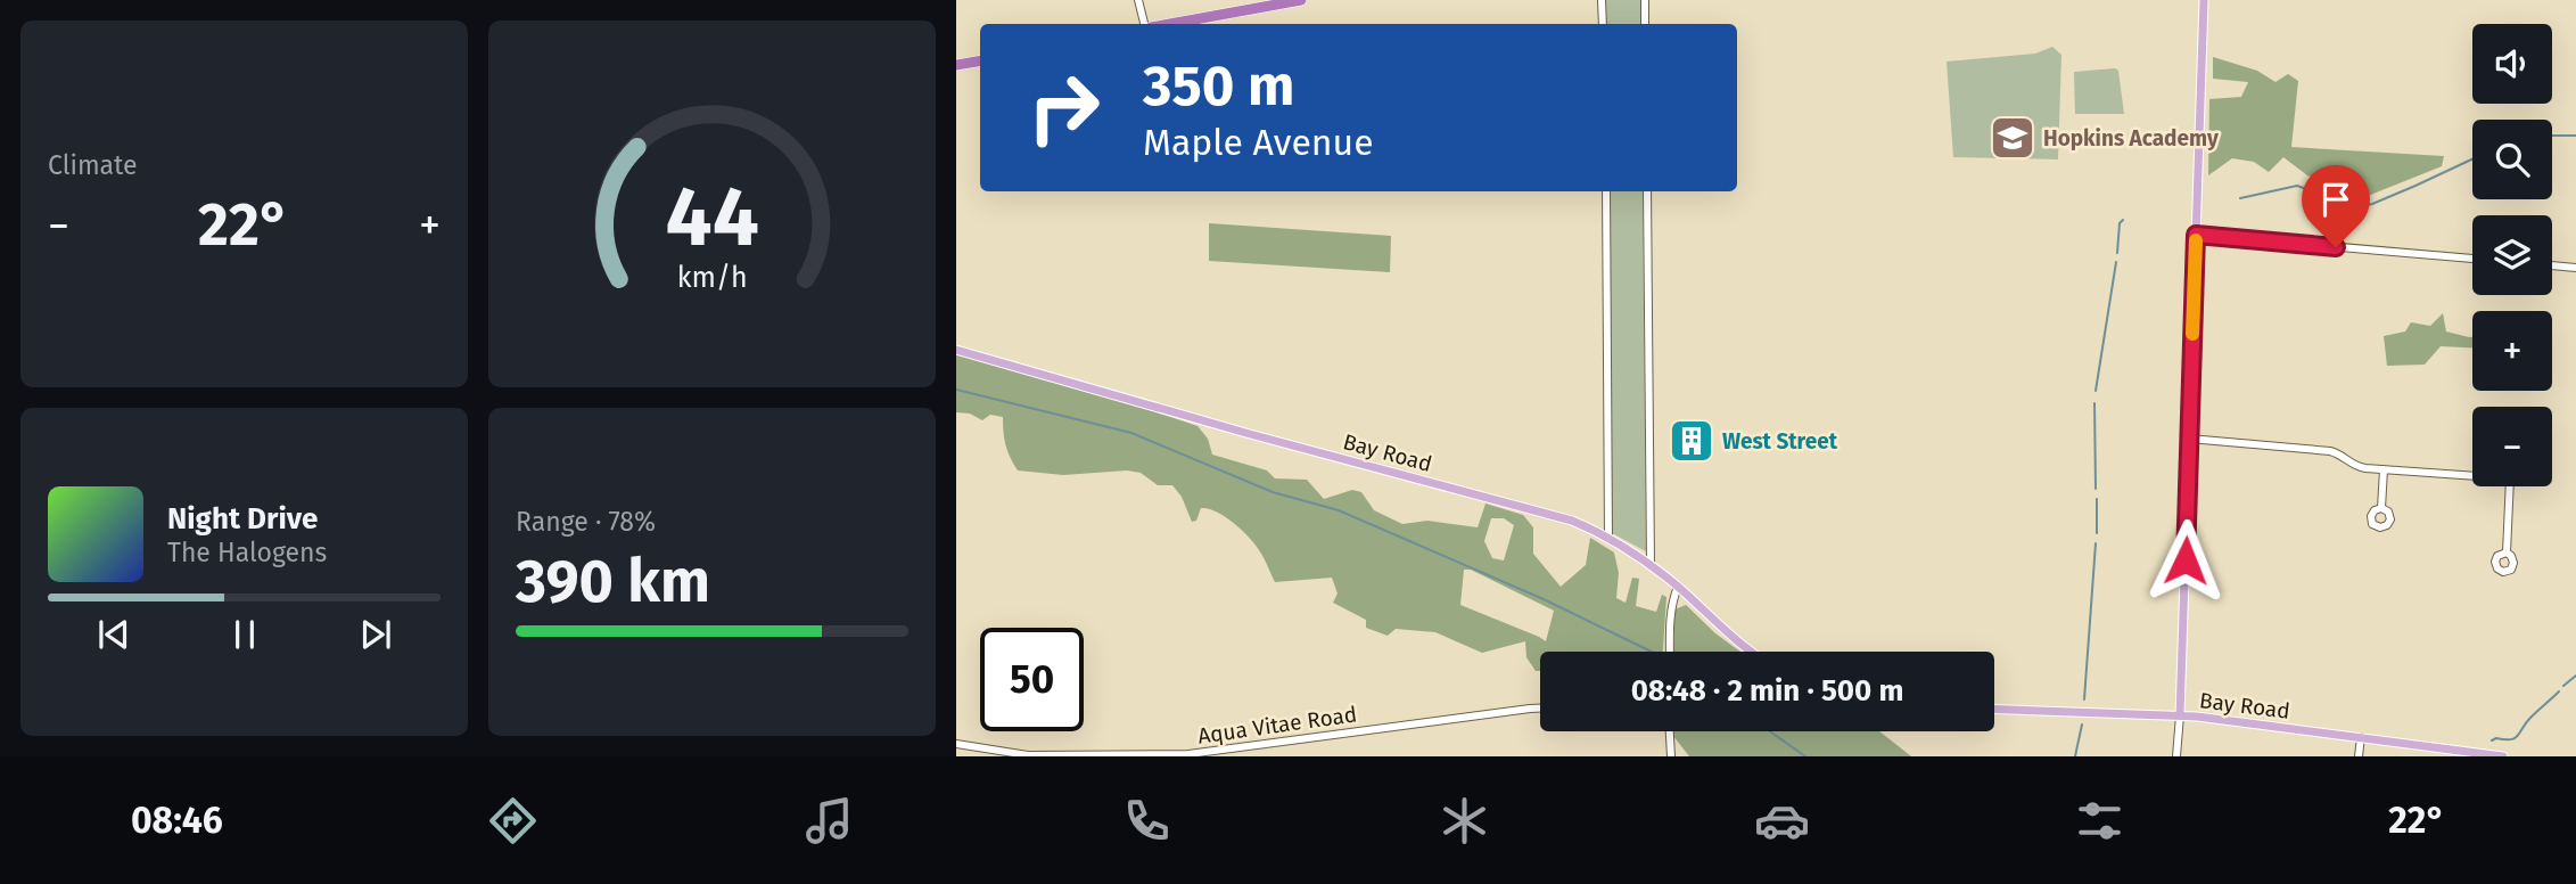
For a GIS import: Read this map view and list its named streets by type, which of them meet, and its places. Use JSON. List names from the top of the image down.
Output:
{
  "streets": {
    "main road": ["Bay Road"],
    "street": ["Aqua Vitae Road"]
  },
  "places": {
    "school or university": ["Hopkins Academy"],
    "building": ["West Street"]
  },
  "page": {
    "tile": [
      "Climate",
      ["Range · 78%", "390 km"]
    ],
    "map_buttons": ["+", "−"],
    "turn": ["350 m", "Maple Avenue"],
    "heat": ["−", "22°", "+"],
    "song": ["Night Drive", "The Halogens"],
    "limit": "50",
    "trip": "08:48 · 2 min · 500 m",
    "tabs": ["08:46", "22°"],
    "gauge": ["44", "km/h"]
  }
}
